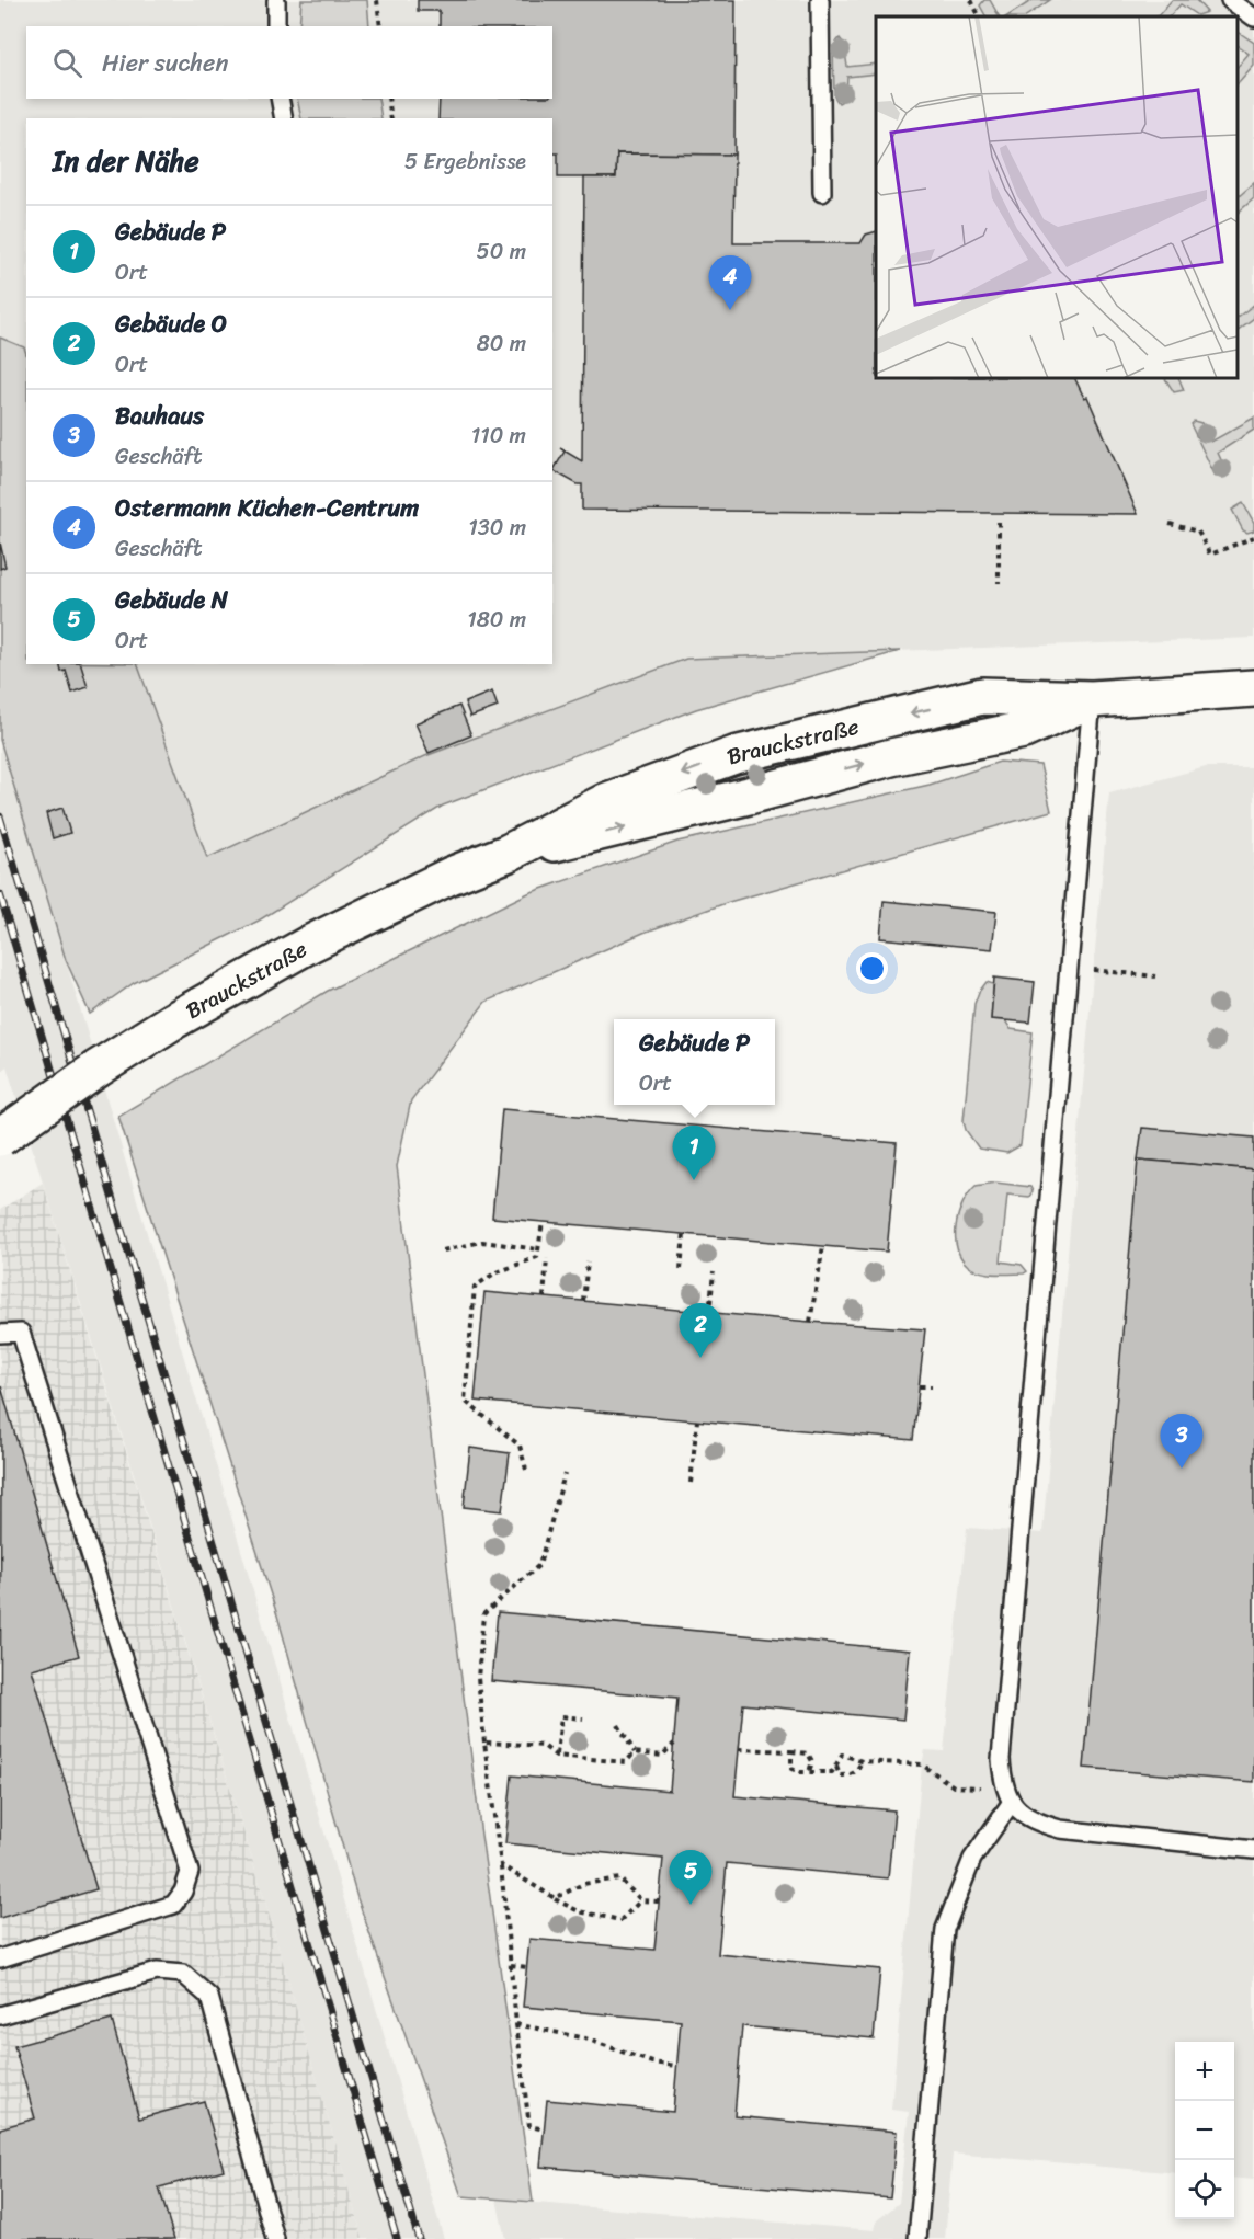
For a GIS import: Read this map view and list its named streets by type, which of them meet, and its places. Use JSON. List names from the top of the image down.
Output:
{
  "streets": {
    "street": ["Brauckstraße"]
  },
  "page": {
    "search": "Hier suchen",
    "heading": ["In der Nähe", "5 Ergebnisse"],
    "list": [
      {
        "mark": "1",
        "name": "Gebäude P",
        "note": "Ort",
        "value": "50 m"
      },
      {
        "mark": "2",
        "name": "Gebäude O",
        "note": "Ort",
        "value": "80 m"
      },
      {
        "mark": "3",
        "name": "Bauhaus",
        "note": "Geschäft",
        "value": "110 m"
      },
      {
        "mark": "4",
        "name": "Ostermann Küchen-Centrum",
        "note": "Geschäft",
        "value": "130 m"
      },
      {
        "mark": "5",
        "name": "Gebäude N",
        "note": "Ort",
        "value": "180 m"
      }
    ],
    "pins": [
      "4",
      "1",
      "2",
      "3",
      "5"
    ],
    "popup": ["Gebäude P", "Ort"],
    "map_buttons": ["+", "−"]
  }
}
